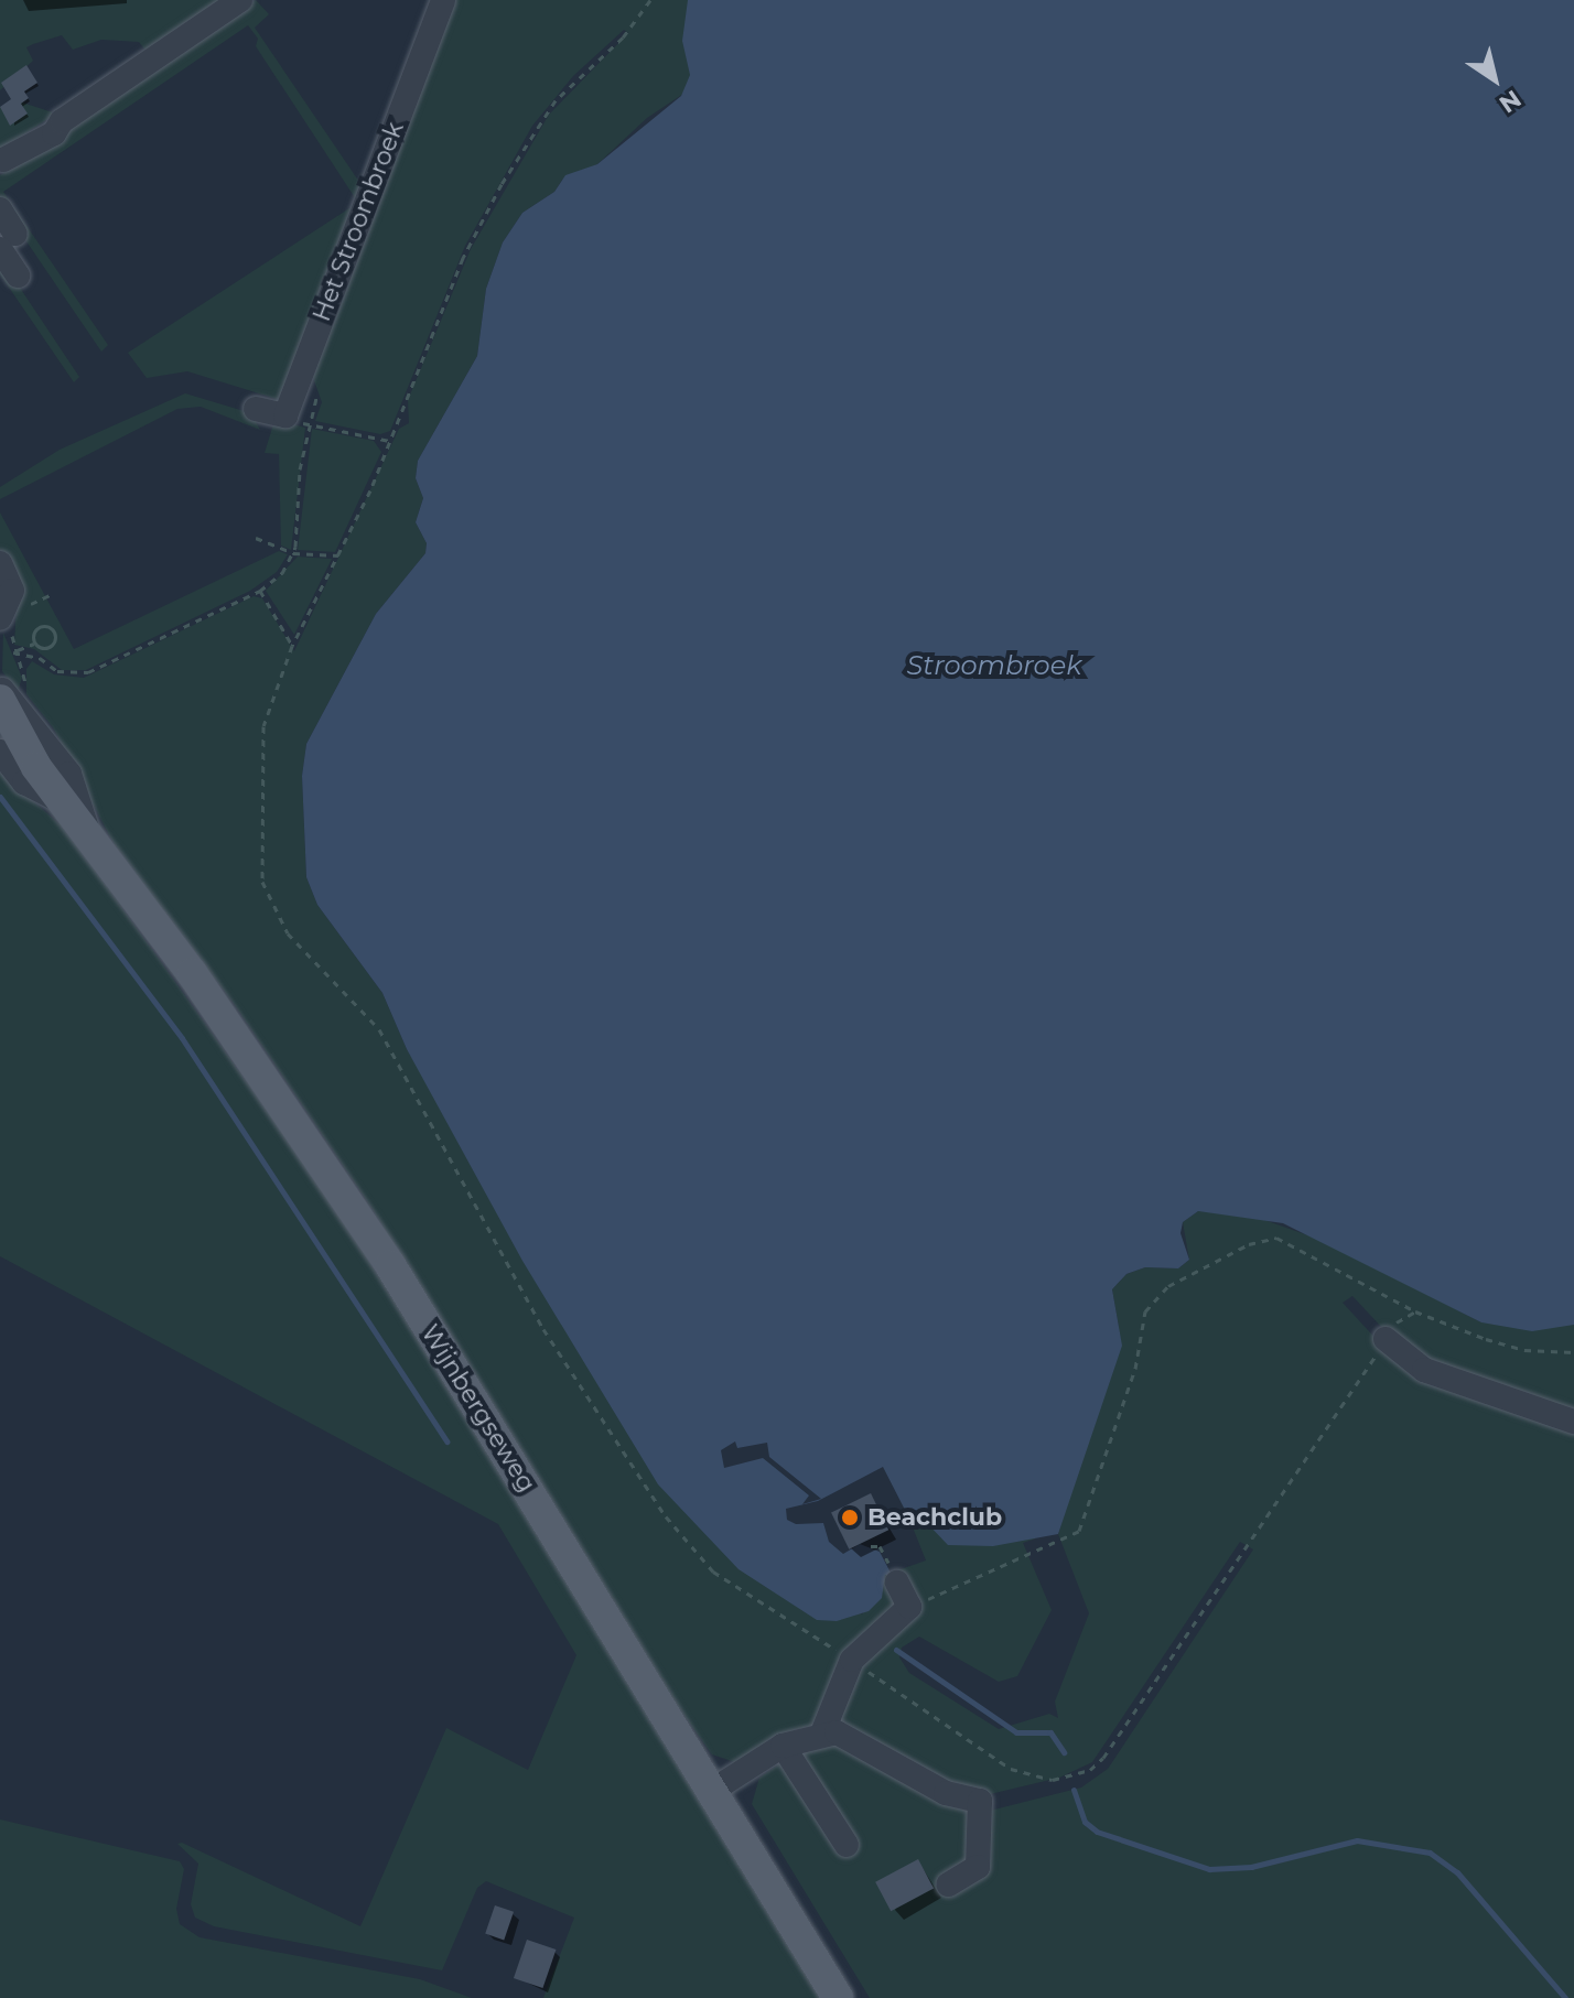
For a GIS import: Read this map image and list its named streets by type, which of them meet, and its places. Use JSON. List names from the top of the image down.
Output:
{
  "streets": {
    "main road": ["Wijnbergseweg"],
    "street": ["Het Stroombroek"]
  },
  "water": ["Stroombroek"],
  "places": ["Beachclub"],
  "north": "bottom right"
}
